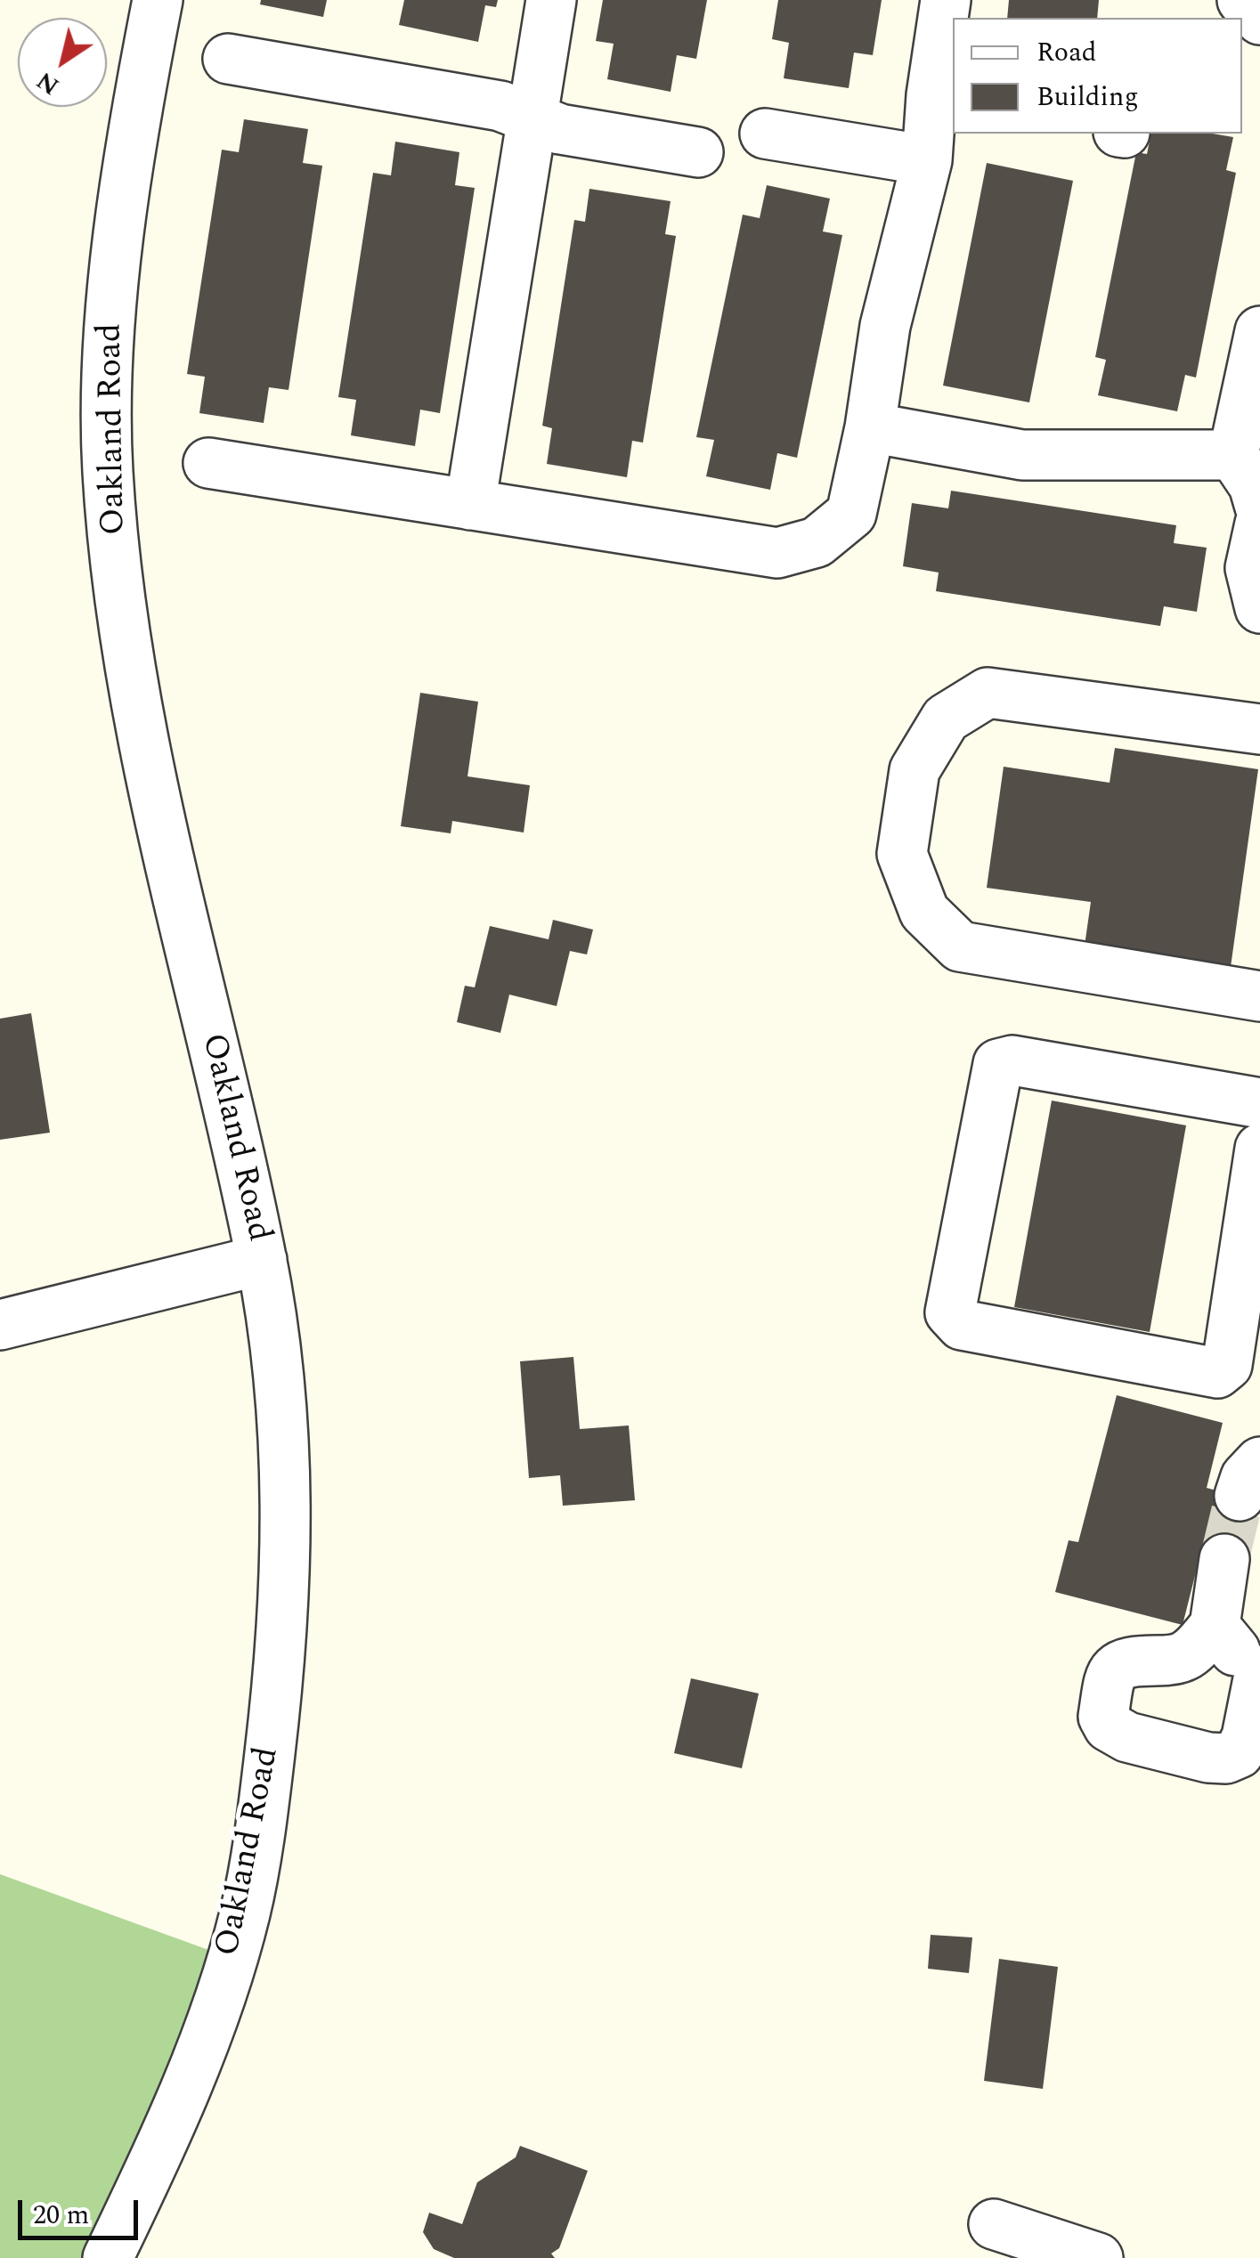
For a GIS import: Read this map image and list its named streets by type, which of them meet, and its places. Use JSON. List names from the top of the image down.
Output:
{
  "streets": {
    "street": ["Oakland Road"]
  },
  "legend": ["Road", "Building"],
  "scale_bar": "20 m",
  "north": "bottom left"
}
